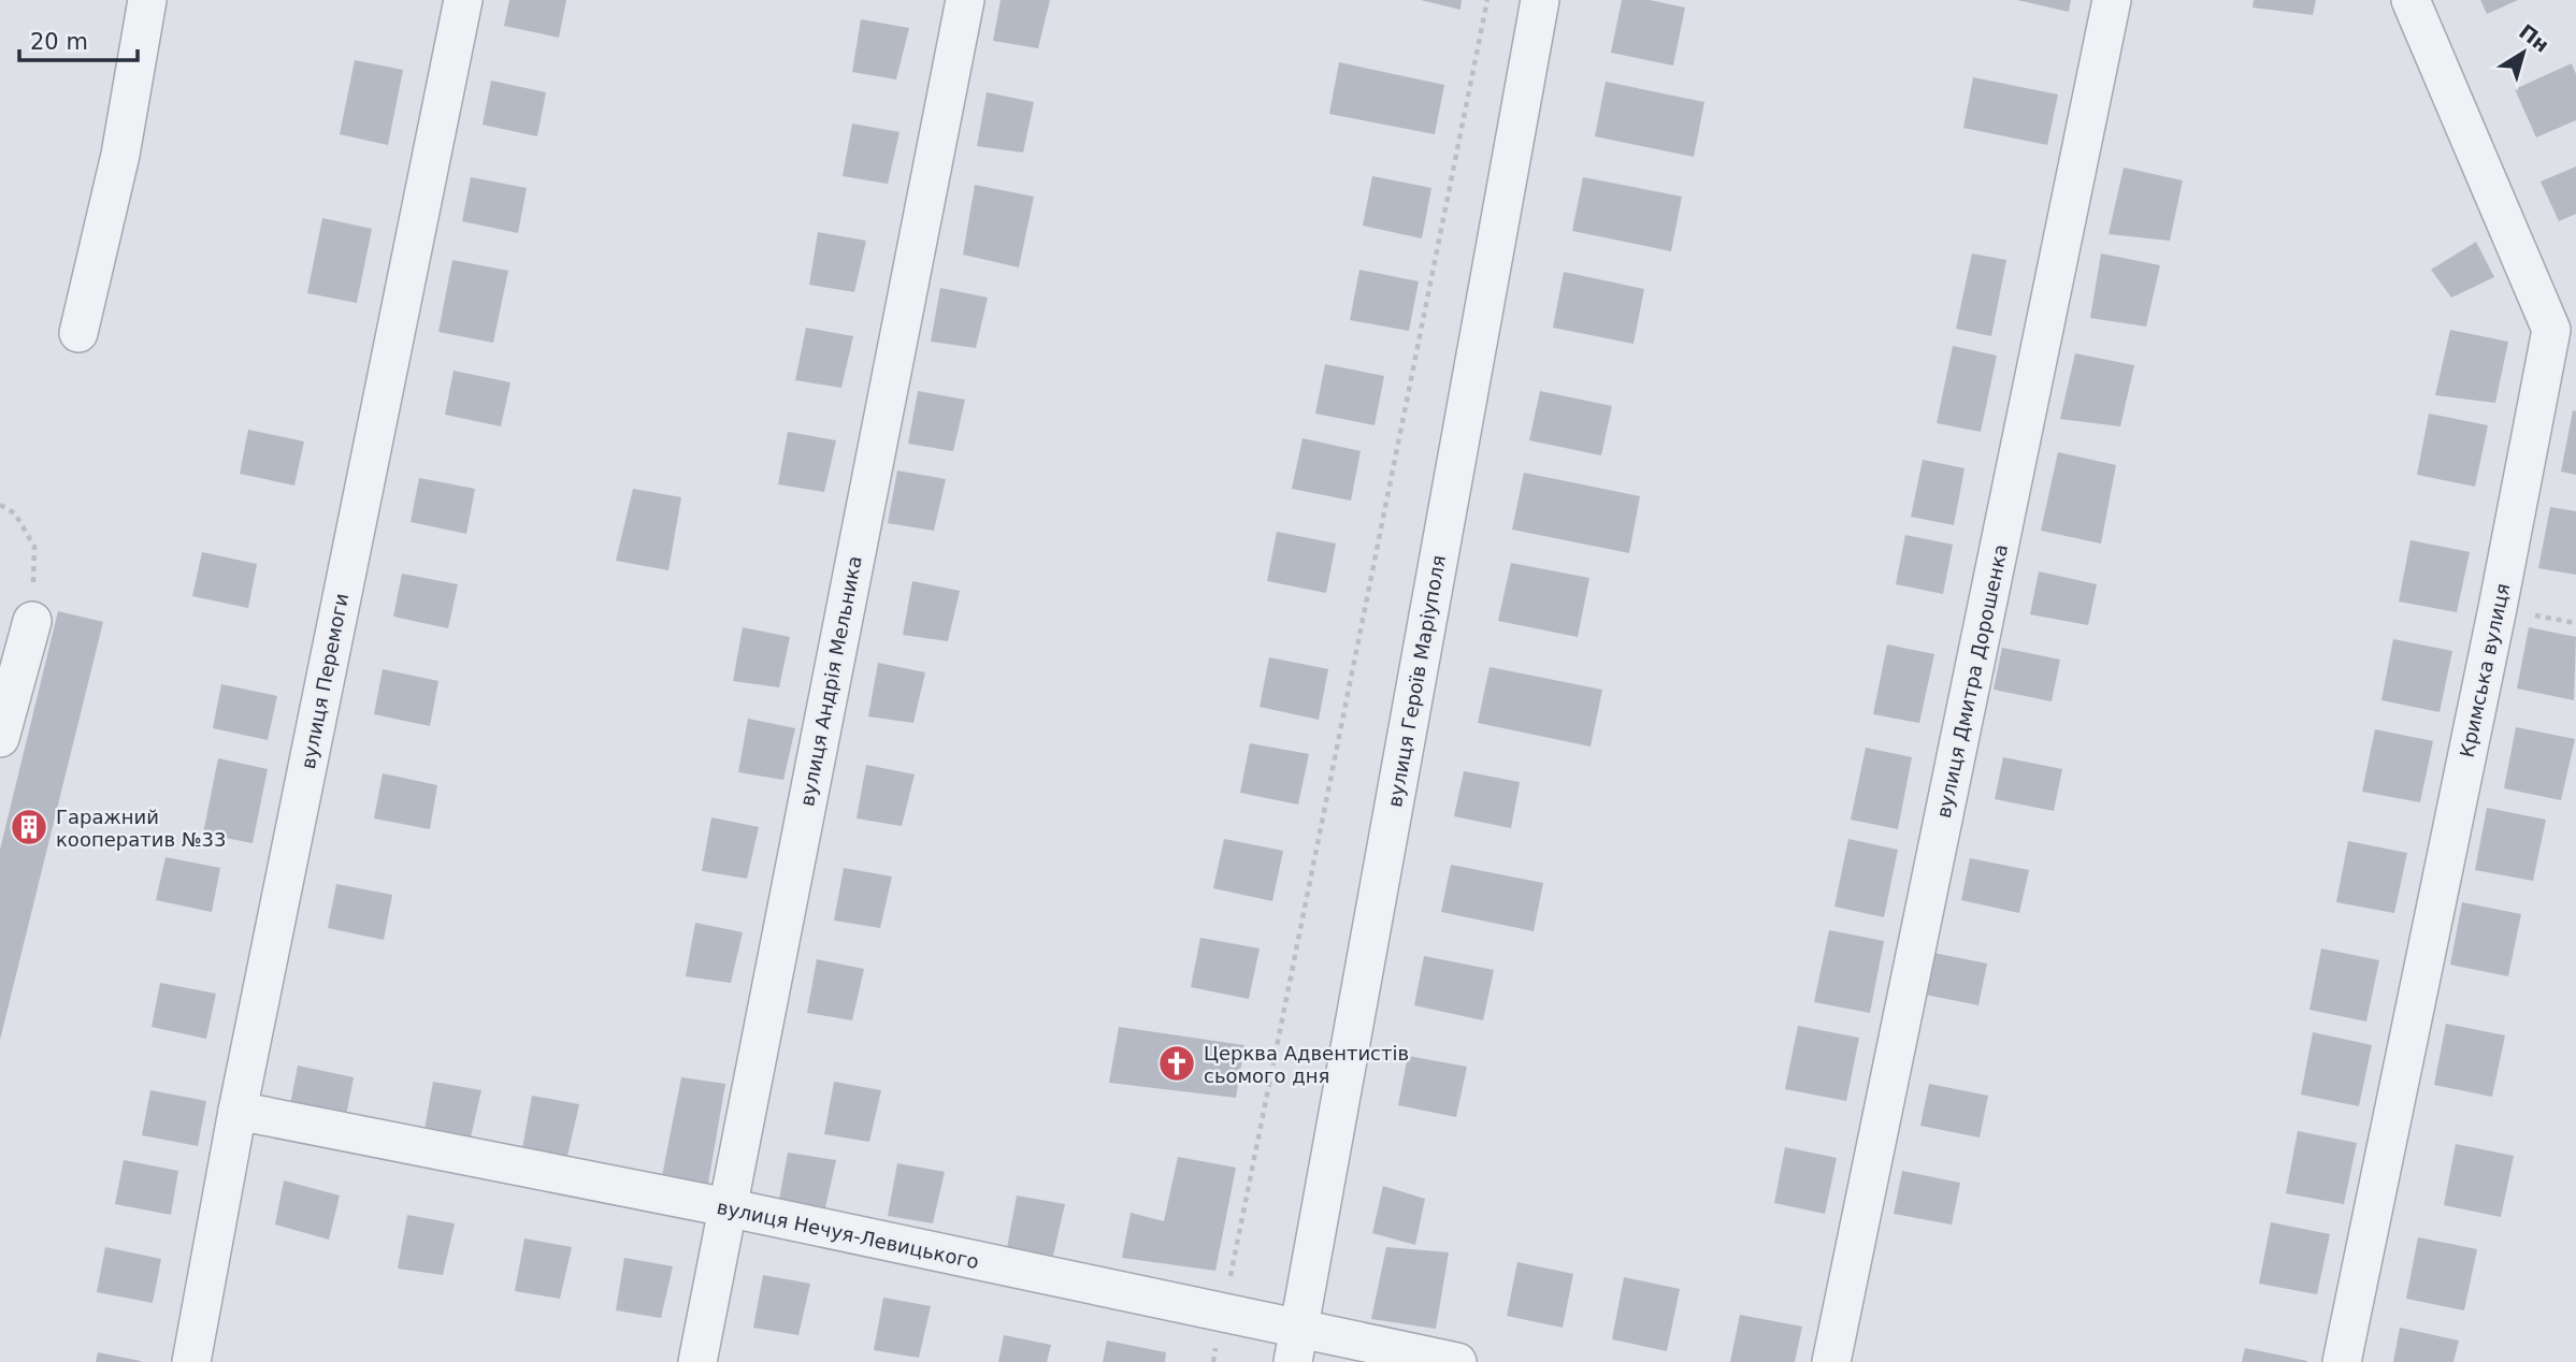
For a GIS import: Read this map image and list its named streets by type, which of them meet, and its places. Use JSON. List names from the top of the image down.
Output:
{
  "streets": {
    "street": [
      "Кримська вулиця",
      "вулиця Перемоги",
      "вулиця Андрія Мельника",
      "вулиця Героїв Маріуполя",
      "вулиця Дмитра Дорошенка",
      "вулиця Нечуя-Левицького"
    ]
  },
  "crossings": [
    ["вулиця Перемоги", "вулиця Нечуя-Левицького"],
    ["вулиця Андрія Мельника", "вулиця Нечуя-Левицького"],
    ["вулиця Героїв Маріуполя", "вулиця Нечуя-Левицького"]
  ],
  "places": {
    "building": ["Гаражний кооператив №33"],
    "church": ["Церква Адвентистів сьомого дня"]
  },
  "scale_bar": "20 m",
  "north": "top right"
}
